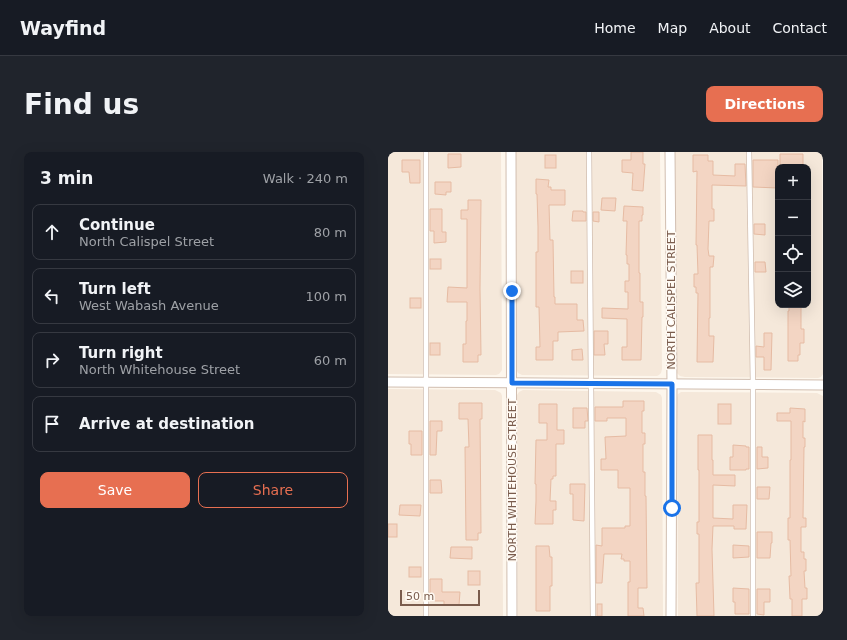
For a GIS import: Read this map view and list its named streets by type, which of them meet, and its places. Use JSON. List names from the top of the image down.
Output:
{
  "streets": {
    "street": ["NORTH CALISPEL STREET", "NORTH WHITEHOUSE STREET"]
  },
  "scale_bar": "50 m",
  "page": {
    "header": "Wayfind",
    "nav": [
      "Home",
      "Map",
      "About",
      "Contact"
    ],
    "buttons": [
      "Directions",
      ["Save", "Share"]
    ],
    "title": "Find us",
    "heading": ["3 min", "Walk · 240 m"],
    "map_buttons": ["+", "−"],
    "list": [
      ["Continue", "North Calispel Street", "80 m"],
      ["Turn left", "West Wabash Avenue", "100 m"],
      ["Turn right", "North Whitehouse Street", "60 m"],
      "Arrive at destination"
    ],
    "scale": "50 m"
  }
}
